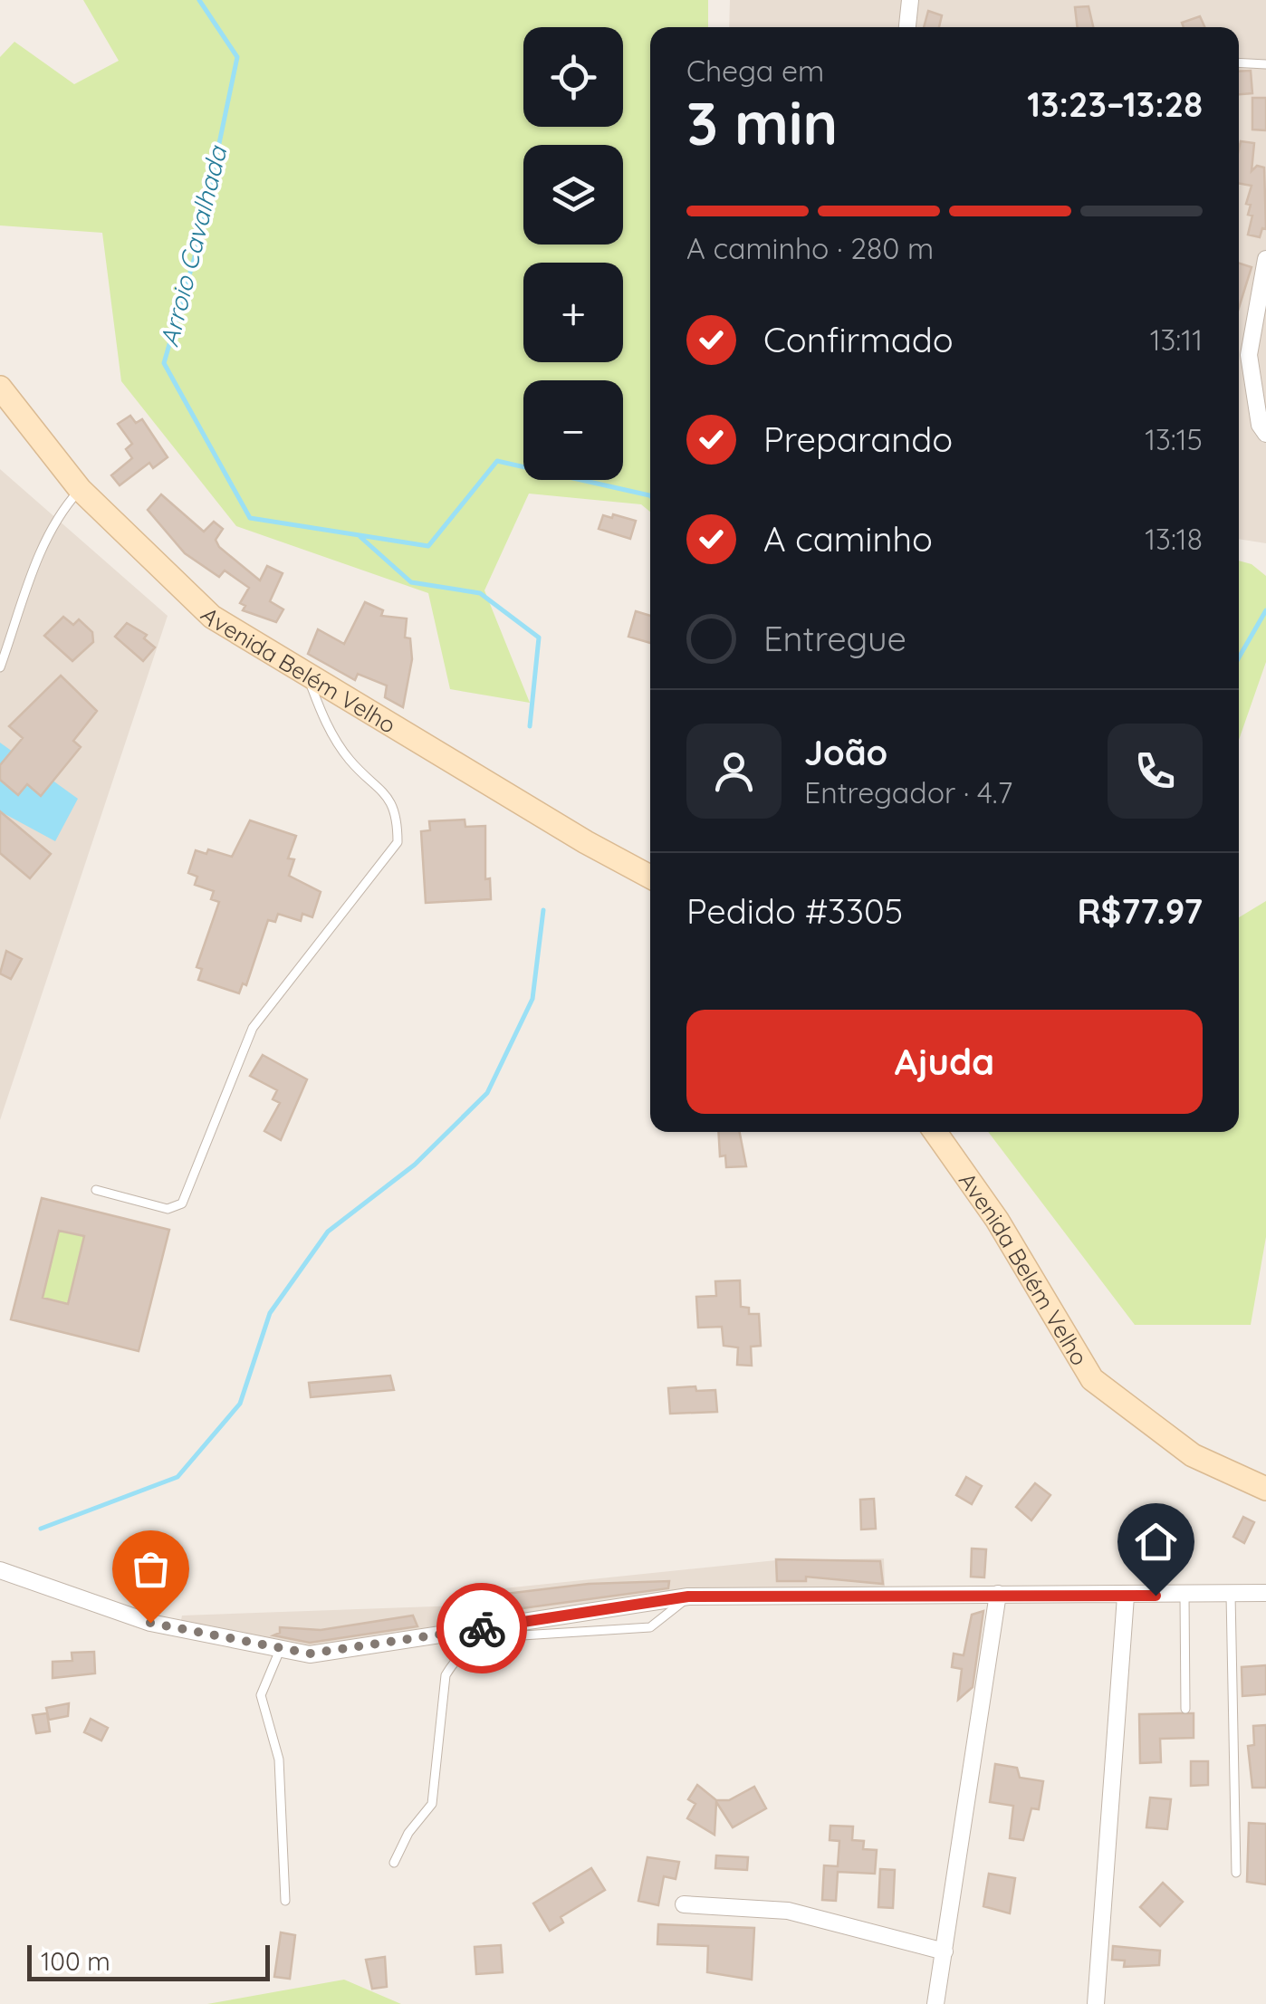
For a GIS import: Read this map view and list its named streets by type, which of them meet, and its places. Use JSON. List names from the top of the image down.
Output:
{
  "streets": {
    "main road": ["Avenida Belém Velho"]
  },
  "water": ["Arroio Cavalhada"],
  "scale_bar": "100 m",
  "page": {
    "map_buttons": ["+", "−"],
    "heading": ["3 min", "Chega em", "13:23–13:28"],
    "panel": [
      "João",
      "Entregador · 4.7",
      "Pedido #3305",
      "R$77.97"
    ],
    "bar": "A caminho · 280 m",
    "list": [
      ["Confirmado", "13:11"],
      ["Preparando", "13:15"],
      ["A caminho", "13:18"],
      "Entregue"
    ],
    "buttons": "Ajuda",
    "scale": "100 m"
  }
}
